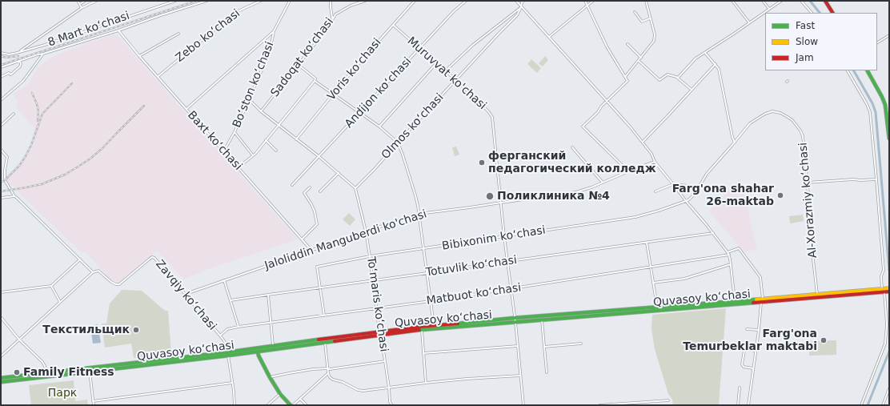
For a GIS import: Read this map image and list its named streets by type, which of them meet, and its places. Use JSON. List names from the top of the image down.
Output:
{
  "streets": {
    "main road": ["Quvasoy koʻchasi"],
    "street": [
      "8 Mart koʻchasi",
      "Zebo koʻchasi",
      "Sadoqat koʻchasi",
      "Voris koʻchasi",
      "Muruvvat ko'chasi",
      "Boʻston koʻchasi",
      "Andijon koʻchasi",
      "Olmos koʻchasi",
      "Baxt koʻchasi",
      "Al-Xorazmiy koʻchasi",
      "Bibixonim koʻchasi",
      "Jaloliddin Manguberdi ko'chasi",
      "Totuvlik koʻchasi",
      "Matbuot koʻchasi",
      "Zavqiy koʻchasi",
      "Toʻmaris koʻchasi"
    ]
  },
  "crossings": [
    ["Zebo koʻchasi", "Baxt koʻchasi"],
    ["Voris koʻchasi", "Muruvvat ko'chasi"],
    ["Muruvvat ko'chasi", "Andijon koʻchasi"],
    ["Muruvvat ko'chasi", "Olmos koʻchasi"],
    ["Muruvvat ko'chasi", "Bibixonim koʻchasi"],
    ["Muruvvat ko'chasi", "Jaloliddin Manguberdi ko'chasi"],
    ["Muruvvat ko'chasi", "Totuvlik koʻchasi"],
    ["Muruvvat ko'chasi", "Matbuot koʻchasi"],
    ["Muruvvat ko'chasi", "Quvasoy koʻchasi"],
    ["Boʻston koʻchasi", "Baxt koʻchasi"],
    ["Olmos koʻchasi", "Toʻmaris koʻchasi"],
    ["Baxt koʻchasi", "Jaloliddin Manguberdi ko'chasi"],
    ["Al-Xorazmiy koʻchasi", "Bibixonim koʻchasi"],
    ["Al-Xorazmiy koʻchasi", "Quvasoy koʻchasi"],
    ["Bibixonim koʻchasi", "Totuvlik koʻchasi"],
    ["Bibixonim koʻchasi", "Toʻmaris koʻchasi"],
    ["Jaloliddin Manguberdi ko'chasi", "Zavqiy koʻchasi"],
    ["Jaloliddin Manguberdi ko'chasi", "Toʻmaris koʻchasi"],
    ["Totuvlik koʻchasi", "Toʻmaris koʻchasi"],
    ["Matbuot koʻchasi", "Zavqiy koʻchasi"],
    ["Matbuot koʻchasi", "Quvasoy koʻchasi"],
    ["Matbuot koʻchasi", "Toʻmaris koʻchasi"],
    ["Zavqiy koʻchasi", "Quvasoy koʻchasi"],
    ["Quvasoy koʻchasi", "Toʻmaris koʻchasi"]
  ],
  "parks": ["Парк"],
  "places": [
    "ферганский педагогический колледж",
    "Farg'ona shahar 26-maktab",
    "Поликлиника №4",
    "Текстильщик",
    "Farg'ona Temurbeklar maktabi",
    "Family Fitness"
  ],
  "legend": ["Fast", "Slow", "Jam"]
}
